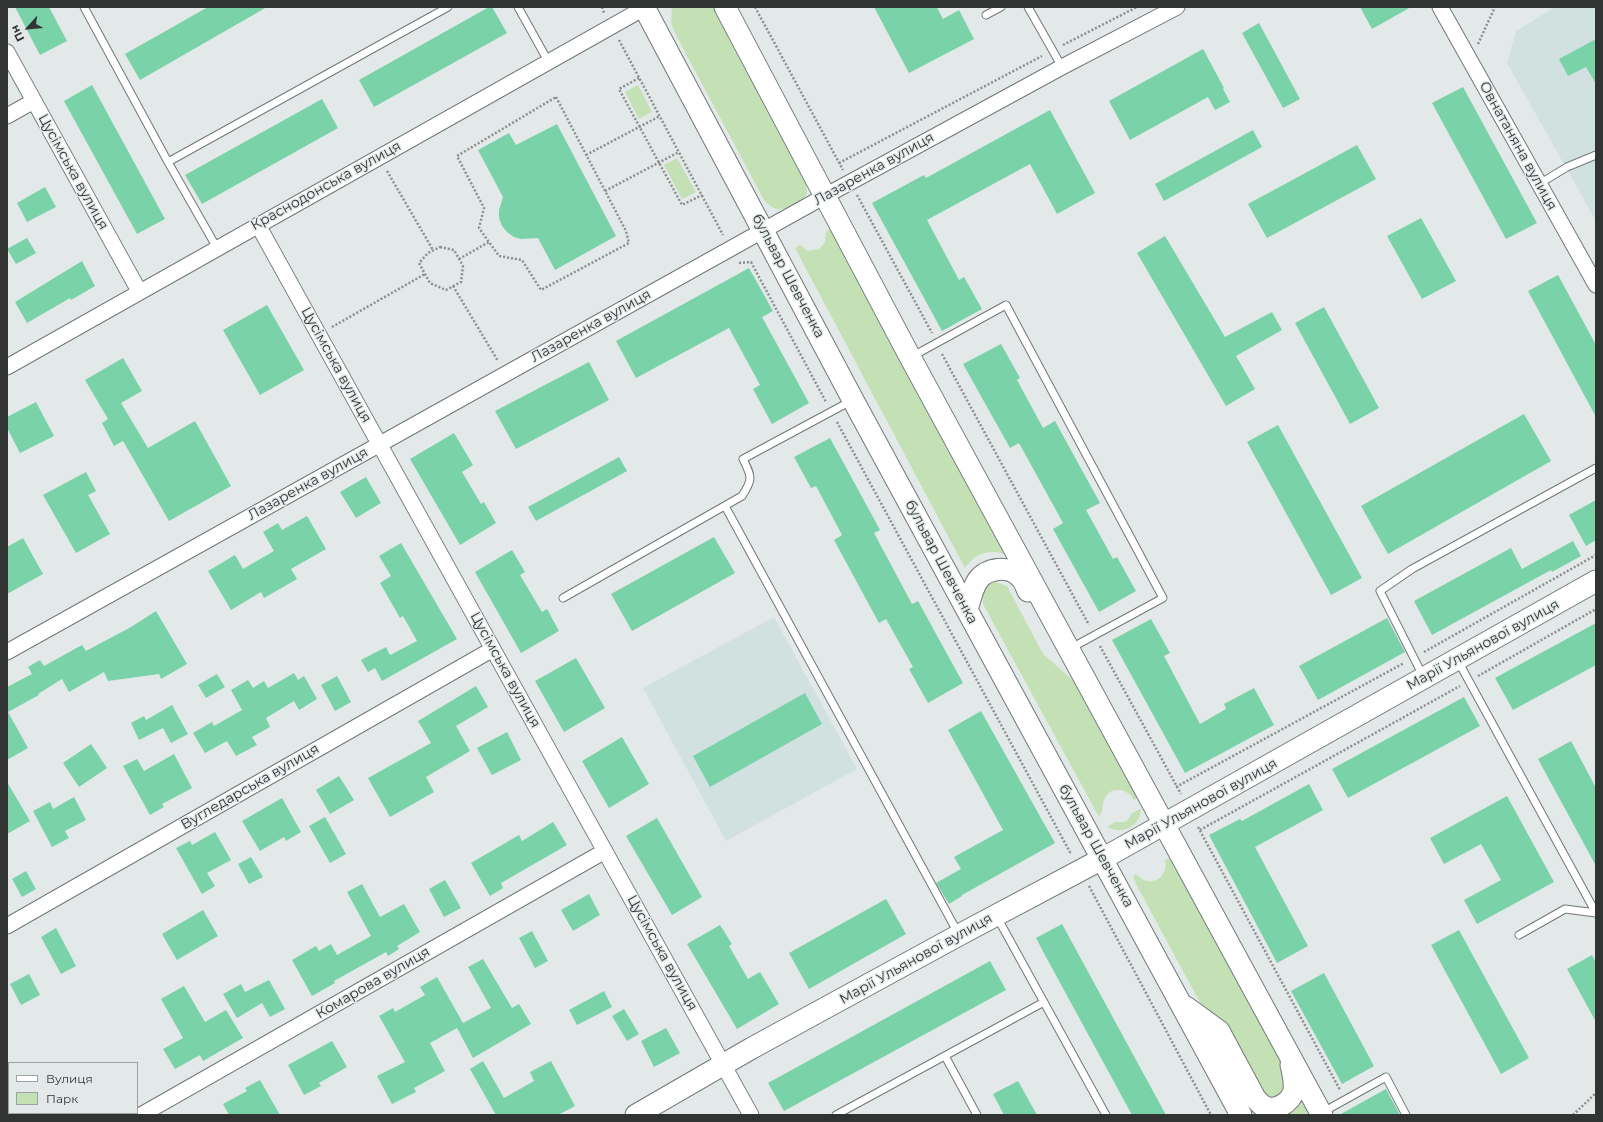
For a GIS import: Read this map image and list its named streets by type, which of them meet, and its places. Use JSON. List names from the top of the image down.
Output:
{
  "streets": {
    "main road": ["бульвар Шевченка", "Марії Ульянової вулиця"],
    "street": [
      "Овнатаняна вулиця",
      "Лазаренка вулиця",
      "Цусімська вулиця",
      "Краснодонська вулиця",
      "Вугледарська вулиця",
      "Комарова вулиця"
    ]
  },
  "crossings": [
    ["Лазаренка вулиця", "Цусімська вулиця"],
    ["Лазаренка вулиця", "бульвар Шевченка"],
    ["Цусімська вулиця", "Краснодонська вулиця"],
    ["Цусімська вулиця", "Марії Ульянової вулиця"],
    ["Цусімська вулиця", "Вугледарська вулиця"],
    ["Цусімська вулиця", "Комарова вулиця"],
    ["Краснодонська вулиця", "бульвар Шевченка"],
    ["бульвар Шевченка", "Марії Ульянової вулиця"]
  ],
  "legend": ["Вулиця", "Парк"],
  "north": "bottom left"
}
